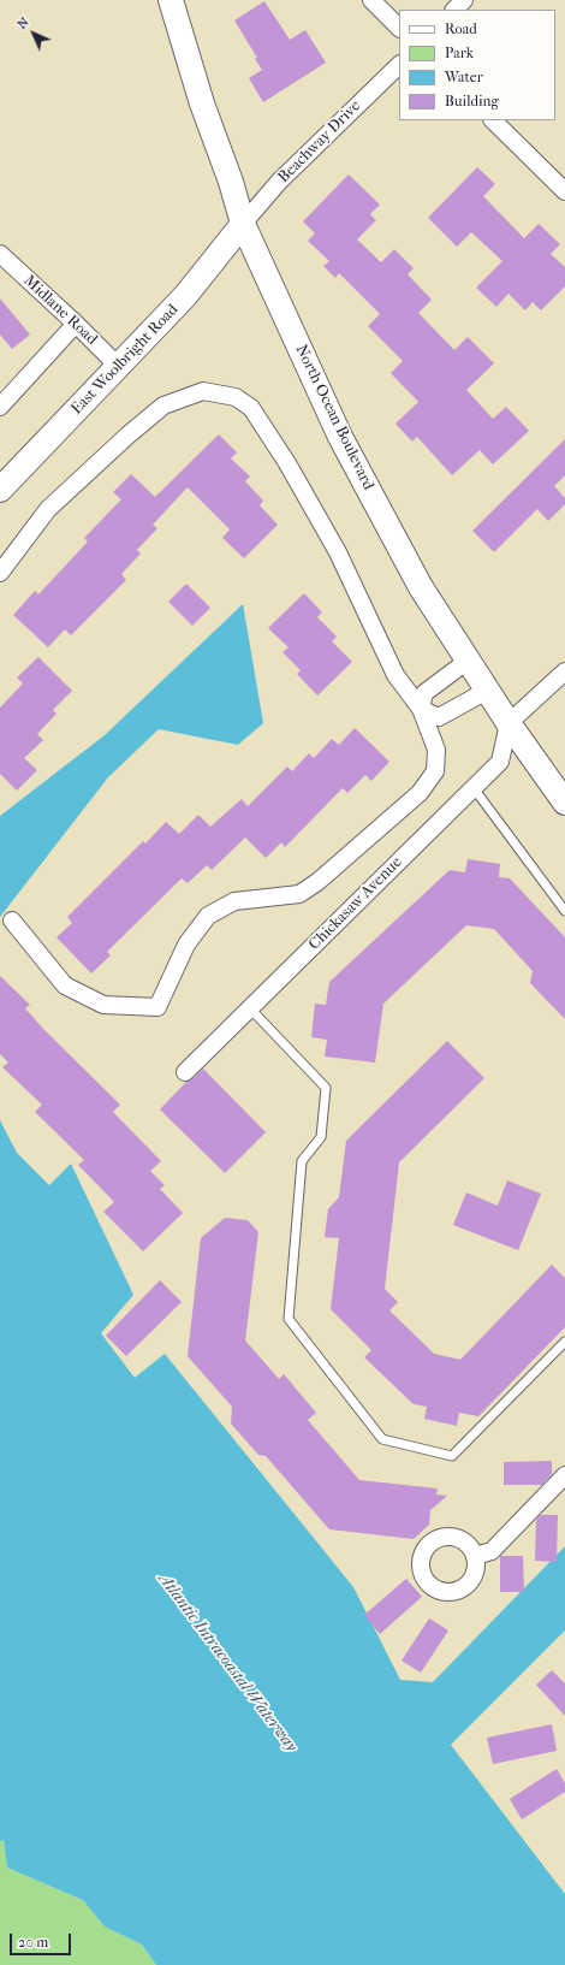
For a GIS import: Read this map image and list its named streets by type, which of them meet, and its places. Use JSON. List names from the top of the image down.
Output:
{
  "streets": {
    "main road": ["East Woolbright Road", "North Ocean Boulevard"],
    "street": ["Beachway Drive", "Midlane Road", "Chickasaw Avenue"]
  },
  "crossings": [
    ["Beachway Drive", "East Woolbright Road"],
    ["Beachway Drive", "North Ocean Boulevard"],
    ["Midlane Road", "East Woolbright Road"],
    ["East Woolbright Road", "North Ocean Boulevard"],
    ["North Ocean Boulevard", "Chickasaw Avenue"]
  ],
  "water": ["Atlantic Intracoastal Waterway"],
  "legend": [
    "Road",
    "Park",
    "Water",
    "Building"
  ],
  "scale_bar": "20 m",
  "north": "top left"
}
